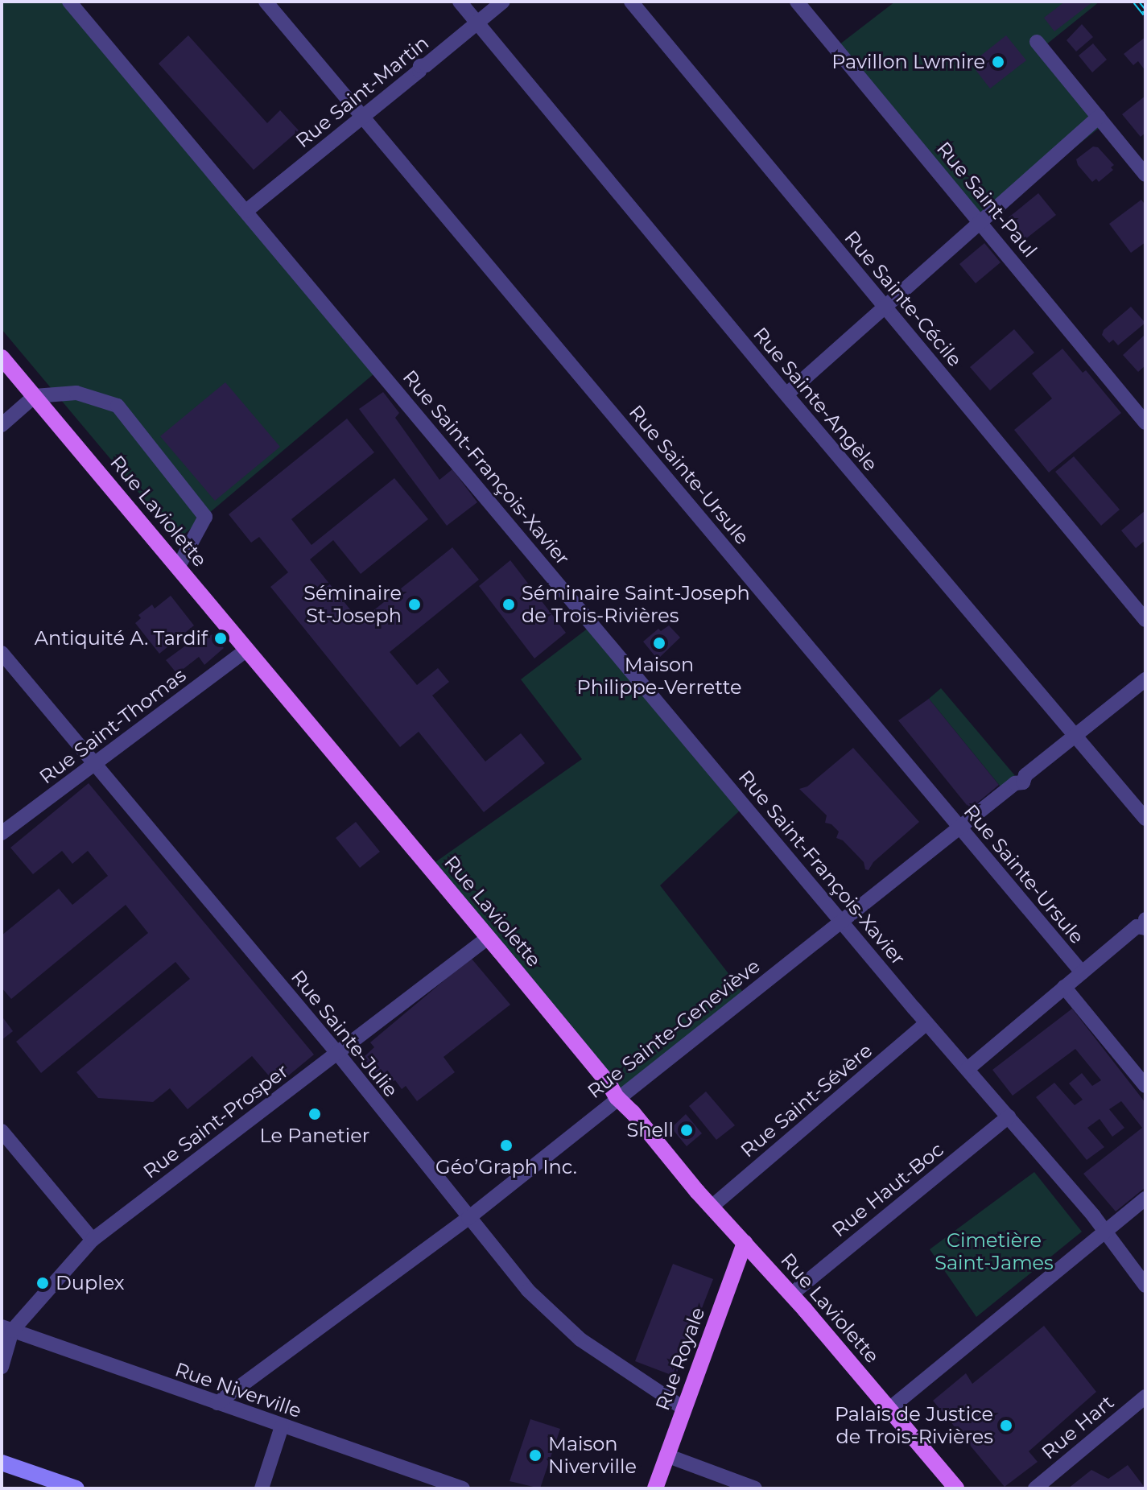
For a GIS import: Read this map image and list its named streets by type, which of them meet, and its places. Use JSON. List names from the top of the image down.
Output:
{
  "streets": {
    "main road": ["Rue Laviolette", "Rue Royale"],
    "street": [
      "Rue Saint-Martin",
      "Rue Saint-Paul",
      "Rue Sainte-Cécile",
      "Rue Sainte-Angèle",
      "Rue Saint-François-Xavier",
      "Rue Sainte-Ursule",
      "Rue Saint-Thomas",
      "Rue Sainte-Geneviève",
      "Rue Sainte-Julie",
      "Rue Saint-Sévère",
      "Rue Saint-Prosper",
      "Rue Haut-Boc",
      "Rue Niverville",
      "Rue Hart"
    ]
  },
  "crossings": [
    ["Rue Saint-Martin", "Rue Sainte-Angèle"],
    ["Rue Saint-Martin", "Rue Saint-François-Xavier"],
    ["Rue Saint-Martin", "Rue Sainte-Ursule"],
    ["Rue Sainte-Angèle", "Rue Sainte-Geneviève"],
    ["Rue Saint-François-Xavier", "Rue Sainte-Geneviève"],
    ["Rue Saint-François-Xavier", "Rue Saint-Sévère"],
    ["Rue Saint-François-Xavier", "Rue Haut-Boc"],
    ["Rue Sainte-Ursule", "Rue Sainte-Geneviève"],
    ["Rue Laviolette", "Rue Saint-Thomas"],
    ["Rue Laviolette", "Rue Sainte-Geneviève"],
    ["Rue Laviolette", "Rue Saint-Sévère"],
    ["Rue Laviolette", "Rue Saint-Prosper"],
    ["Rue Laviolette", "Rue Haut-Boc"],
    ["Rue Laviolette", "Rue Royale"],
    ["Rue Saint-Thomas", "Rue Sainte-Julie"],
    ["Rue Sainte-Geneviève", "Rue Sainte-Julie"],
    ["Rue Sainte-Geneviève", "Rue Niverville"],
    ["Rue Sainte-Julie", "Rue Saint-Prosper"],
    ["Rue Sainte-Julie", "Rue Royale"],
    ["Rue Saint-Prosper", "Rue Niverville"]
  ],
  "parks": ["Cimetière Saint-James"],
  "places": [
    "Pavillon Lwmire",
    "Séminaire St-Joseph",
    "Séminaire Saint-Joseph de Trois‑Rivières",
    "Antiquité A. Tardif",
    "Maison Philippe-Verrette",
    "Le Panetier",
    "Shell",
    "Géo’Graph Inc.",
    "Duplex",
    "Palais de Justice de Trois-Rivières",
    "Maison Niverville"
  ]
}
